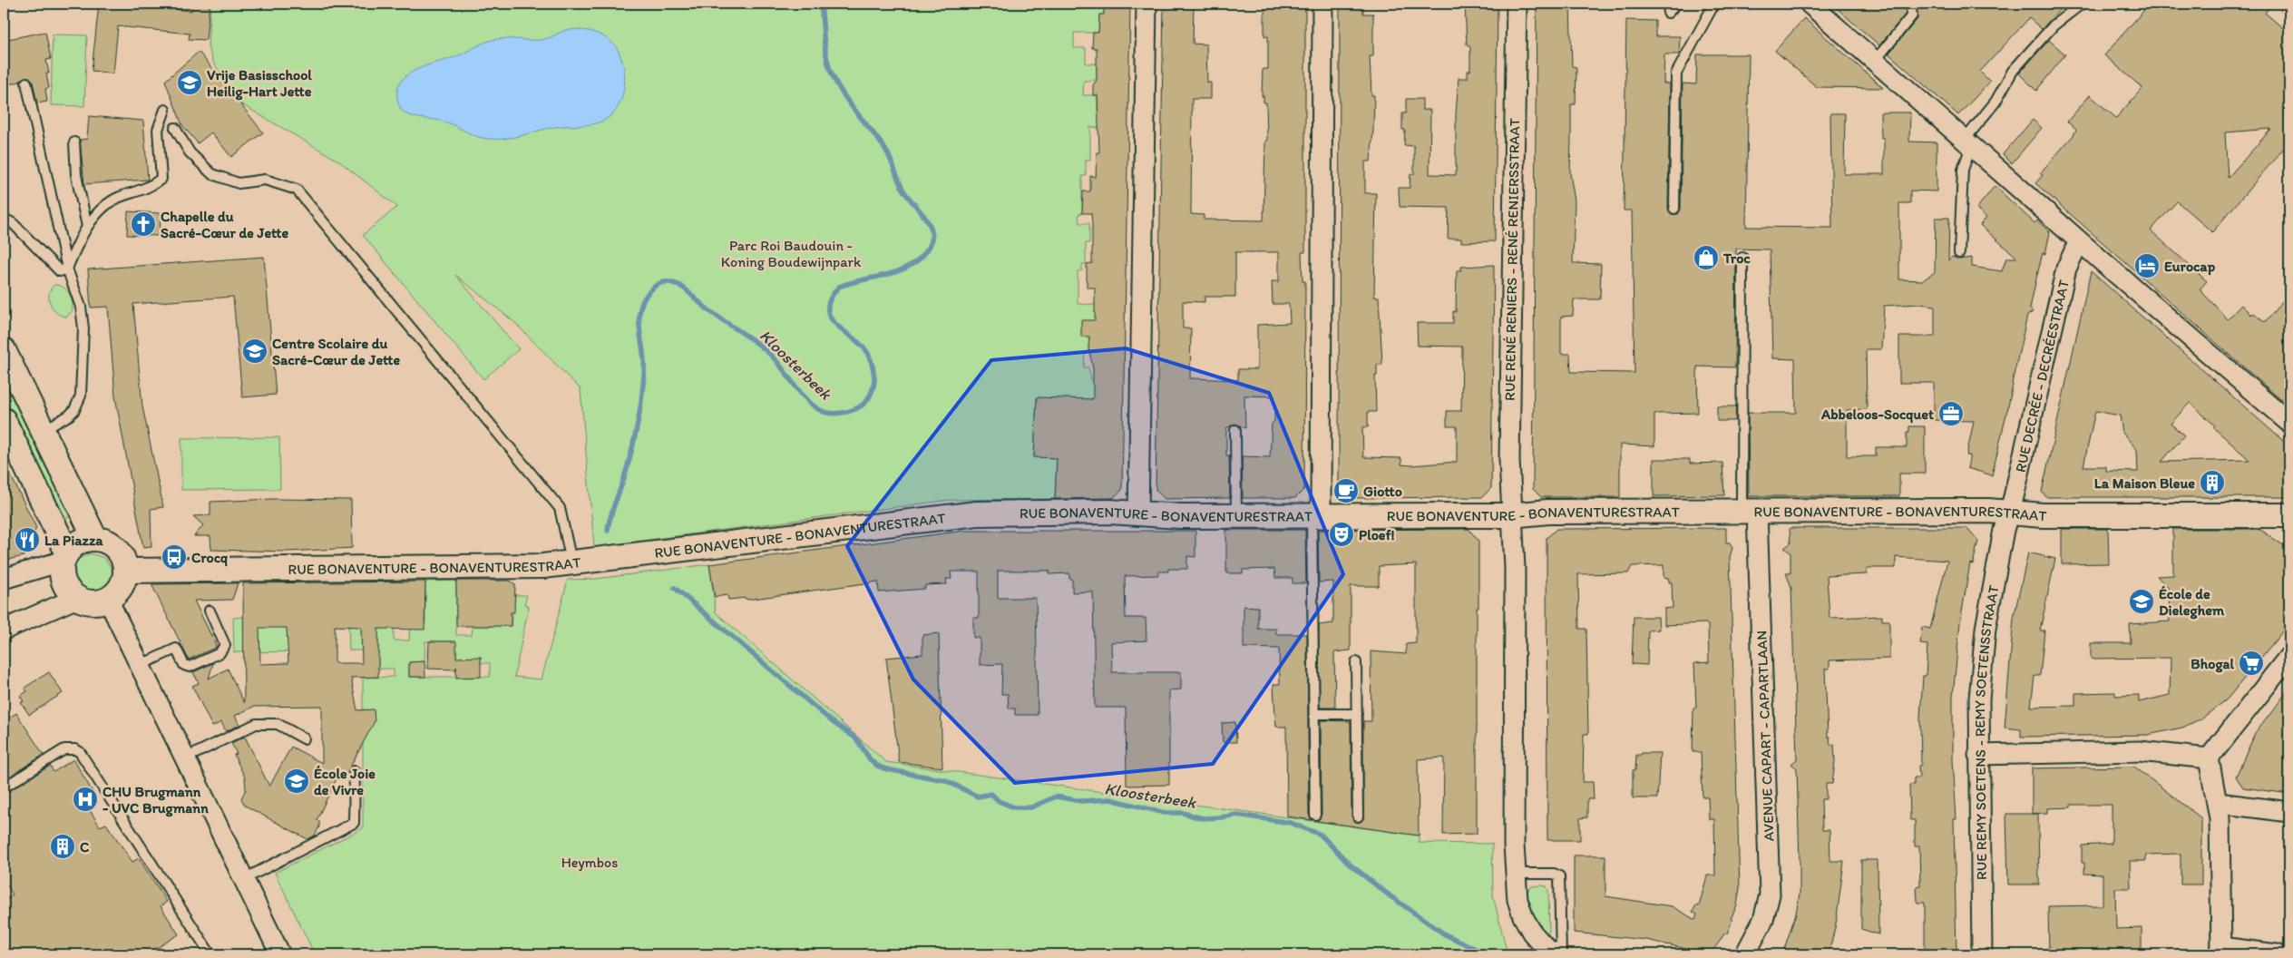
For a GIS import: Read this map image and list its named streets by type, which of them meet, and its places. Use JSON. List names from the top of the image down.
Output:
{
  "streets": {
    "street": [
      "RUE RENÉ RENIERS - RENÉ RENIERSSTRAAT",
      "RUE DECRÉE - DECRÉESTRAAT",
      "RUE BONAVENTURE - BONAVENTURESTRAAT",
      "RUE REMY SOETENS - REMY SOETENSSTRAAT",
      "AVENUE CAPART - CAPARTLAAN"
    ]
  },
  "crossings": [
    ["RUE RENÉ RENIERS - RENÉ RENIERSSTRAAT", "RUE BONAVENTURE - BONAVENTURESTRAAT"],
    ["RUE DECRÉE - DECRÉESTRAAT", "RUE BONAVENTURE - BONAVENTURESTRAAT"],
    ["RUE DECRÉE - DECRÉESTRAAT", "RUE REMY SOETENS - REMY SOETENSSTRAAT"],
    ["RUE BONAVENTURE - BONAVENTURESTRAAT", "RUE REMY SOETENS - REMY SOETENSSTRAAT"],
    ["RUE BONAVENTURE - BONAVENTURESTRAAT", "AVENUE CAPART - CAPARTLAAN"]
  ],
  "water": ["Kloosterbeek"],
  "parks": ["Parc Roi Baudouin - Koning Boudewijnpark", "Heymbos"],
  "places": {
    "school or university": [
      "Vrije Basisschool Heilig-Hart Jette",
      "Centre Scolaire du Sacré-Cœur de Jette",
      "École de Dieleghem",
      "École Joie de Vivre"
    ],
    "church": ["Chapelle du Sacré-Cœur de Jette"],
    "shop": ["Troc"],
    "hotel": ["Eurocap"],
    "office": ["Abbeloos-Socquet"],
    "building": ["La Maison Bleue", "C"],
    "cafe": ["Giotto"],
    "theatre": ["Ploef!"],
    "restaurant": ["La Piazza"],
    "bus stop": ["Crocq"],
    "supermarket": ["Bhogal"],
    "hospital": ["CHU Brugmann - UVC Brugmann"]
  }
}
